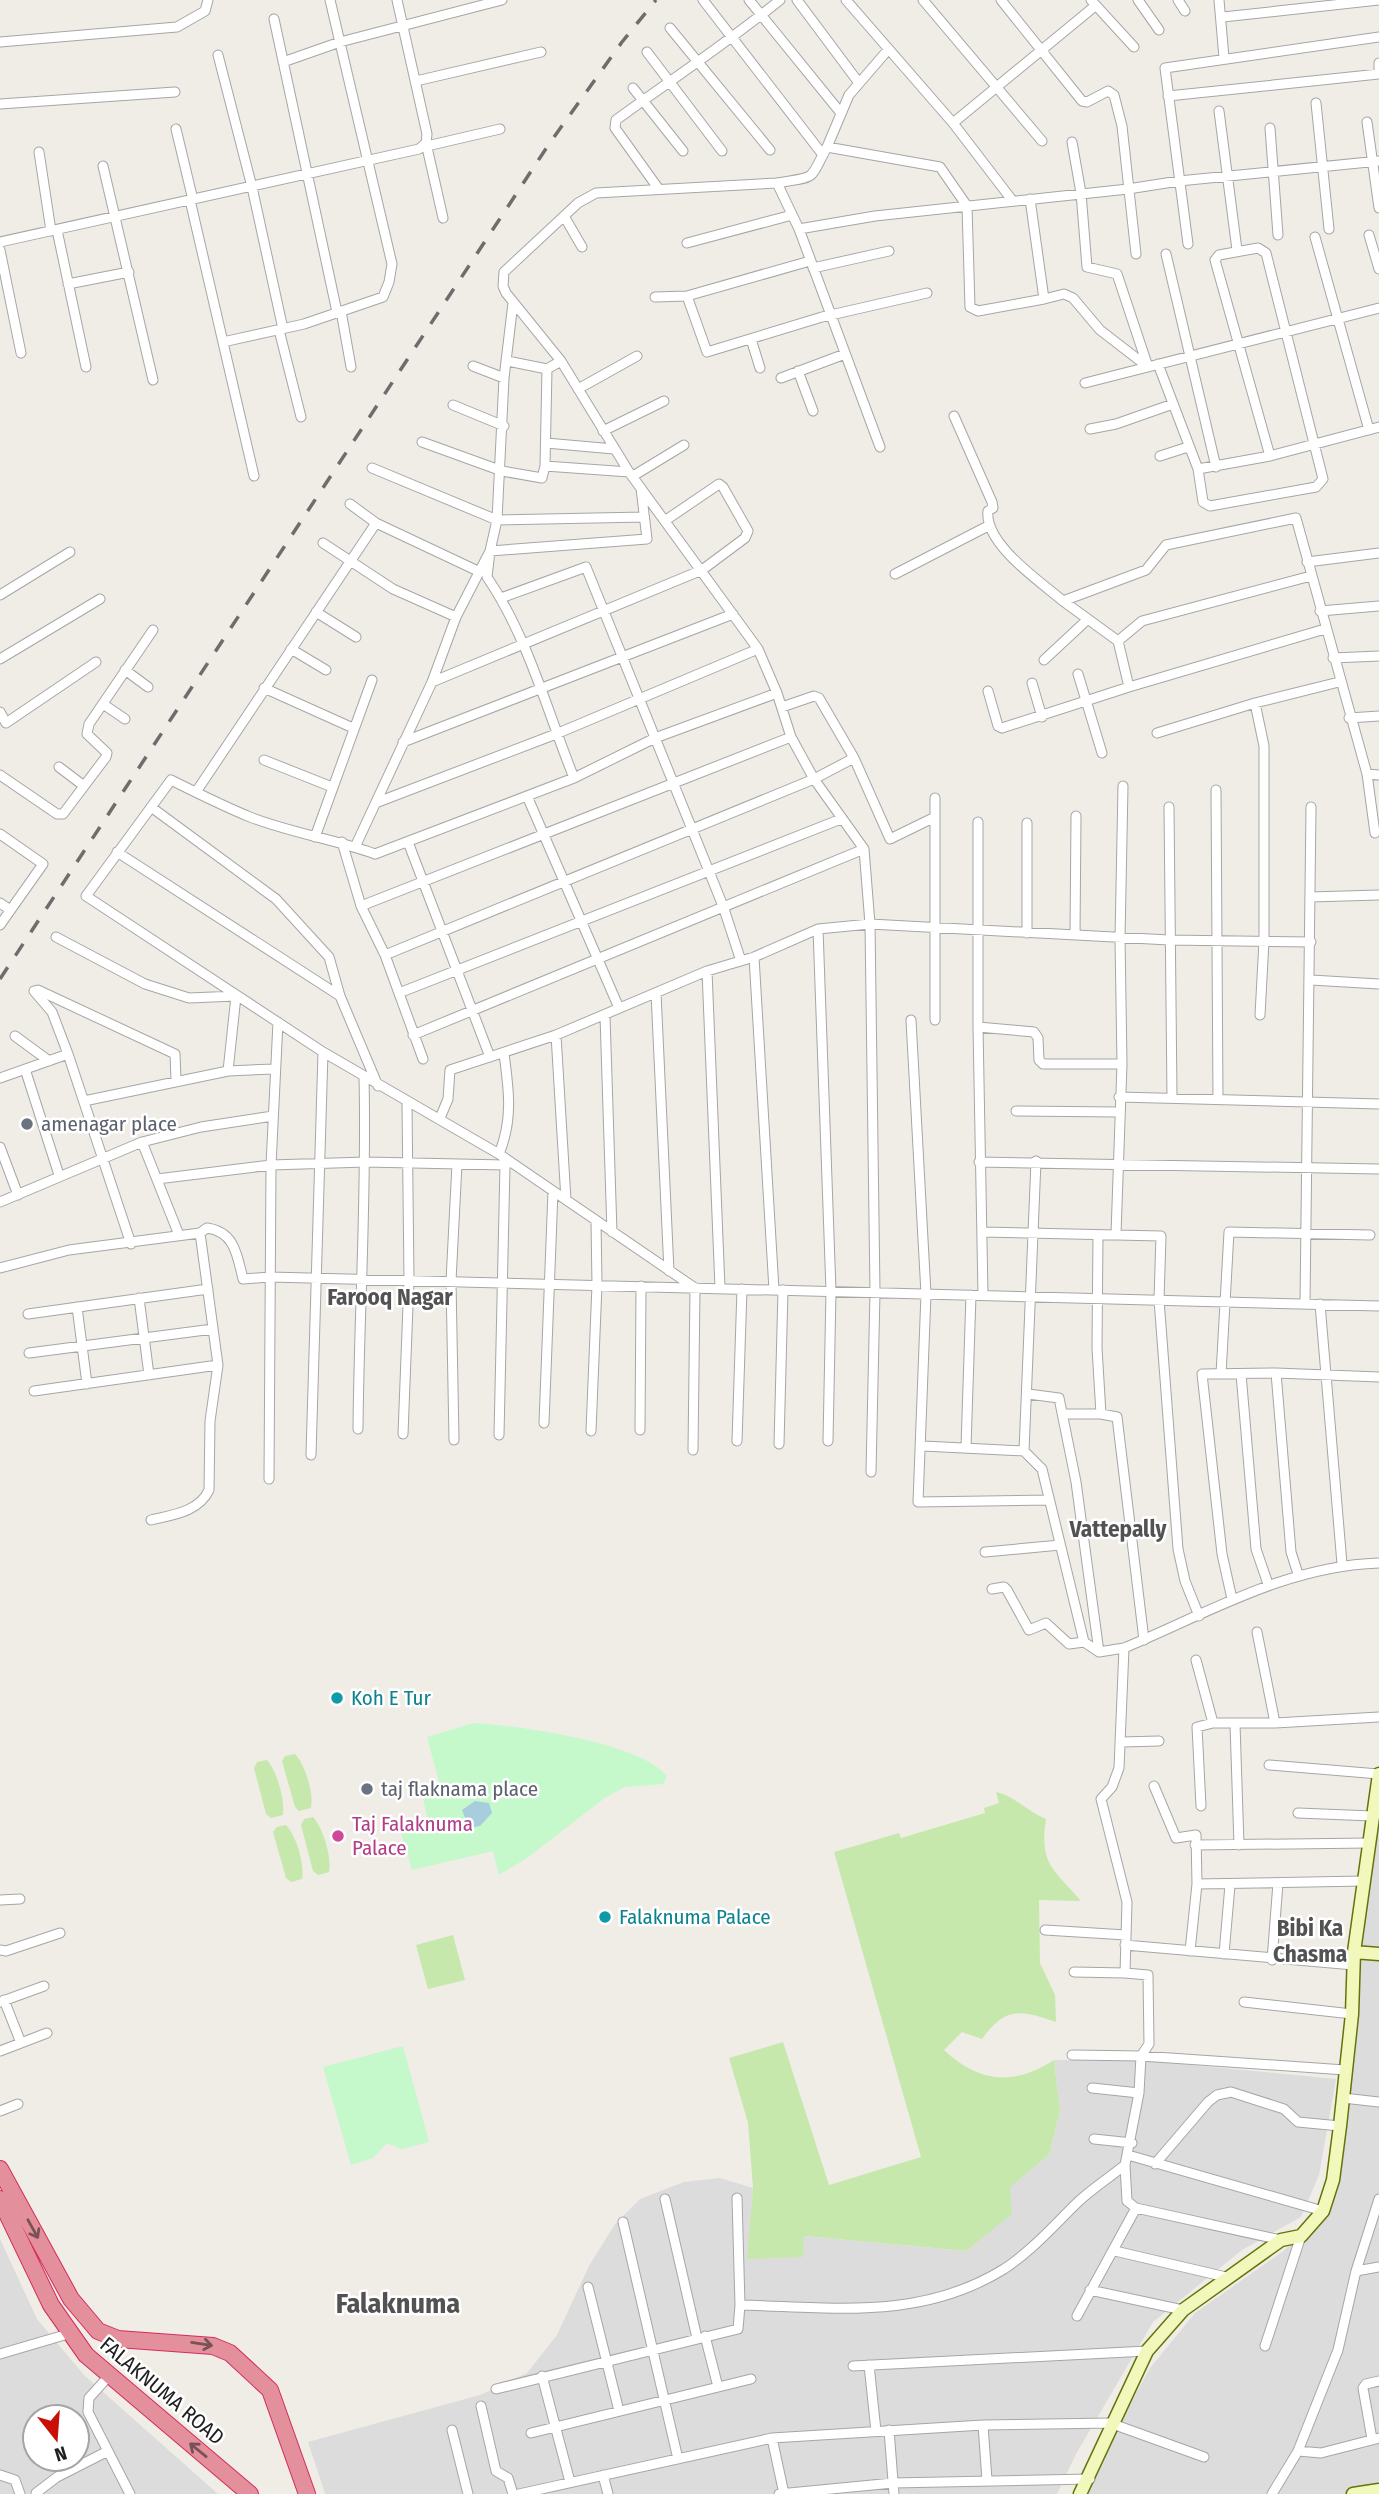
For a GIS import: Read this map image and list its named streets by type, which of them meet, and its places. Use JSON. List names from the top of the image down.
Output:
{
  "streets": {
    "highway": ["FALAKNUMA ROAD"]
  },
  "districts": [
    "Farooq Nagar",
    "Vattepally",
    "Bibi Ka Chasma",
    "Falaknuma"
  ],
  "places": [
    "amenagar place",
    "Koh E Tur",
    "taj flaknama place",
    "Taj Falaknuma Palace",
    "Falaknuma Palace"
  ],
  "north": "bottom"
}
